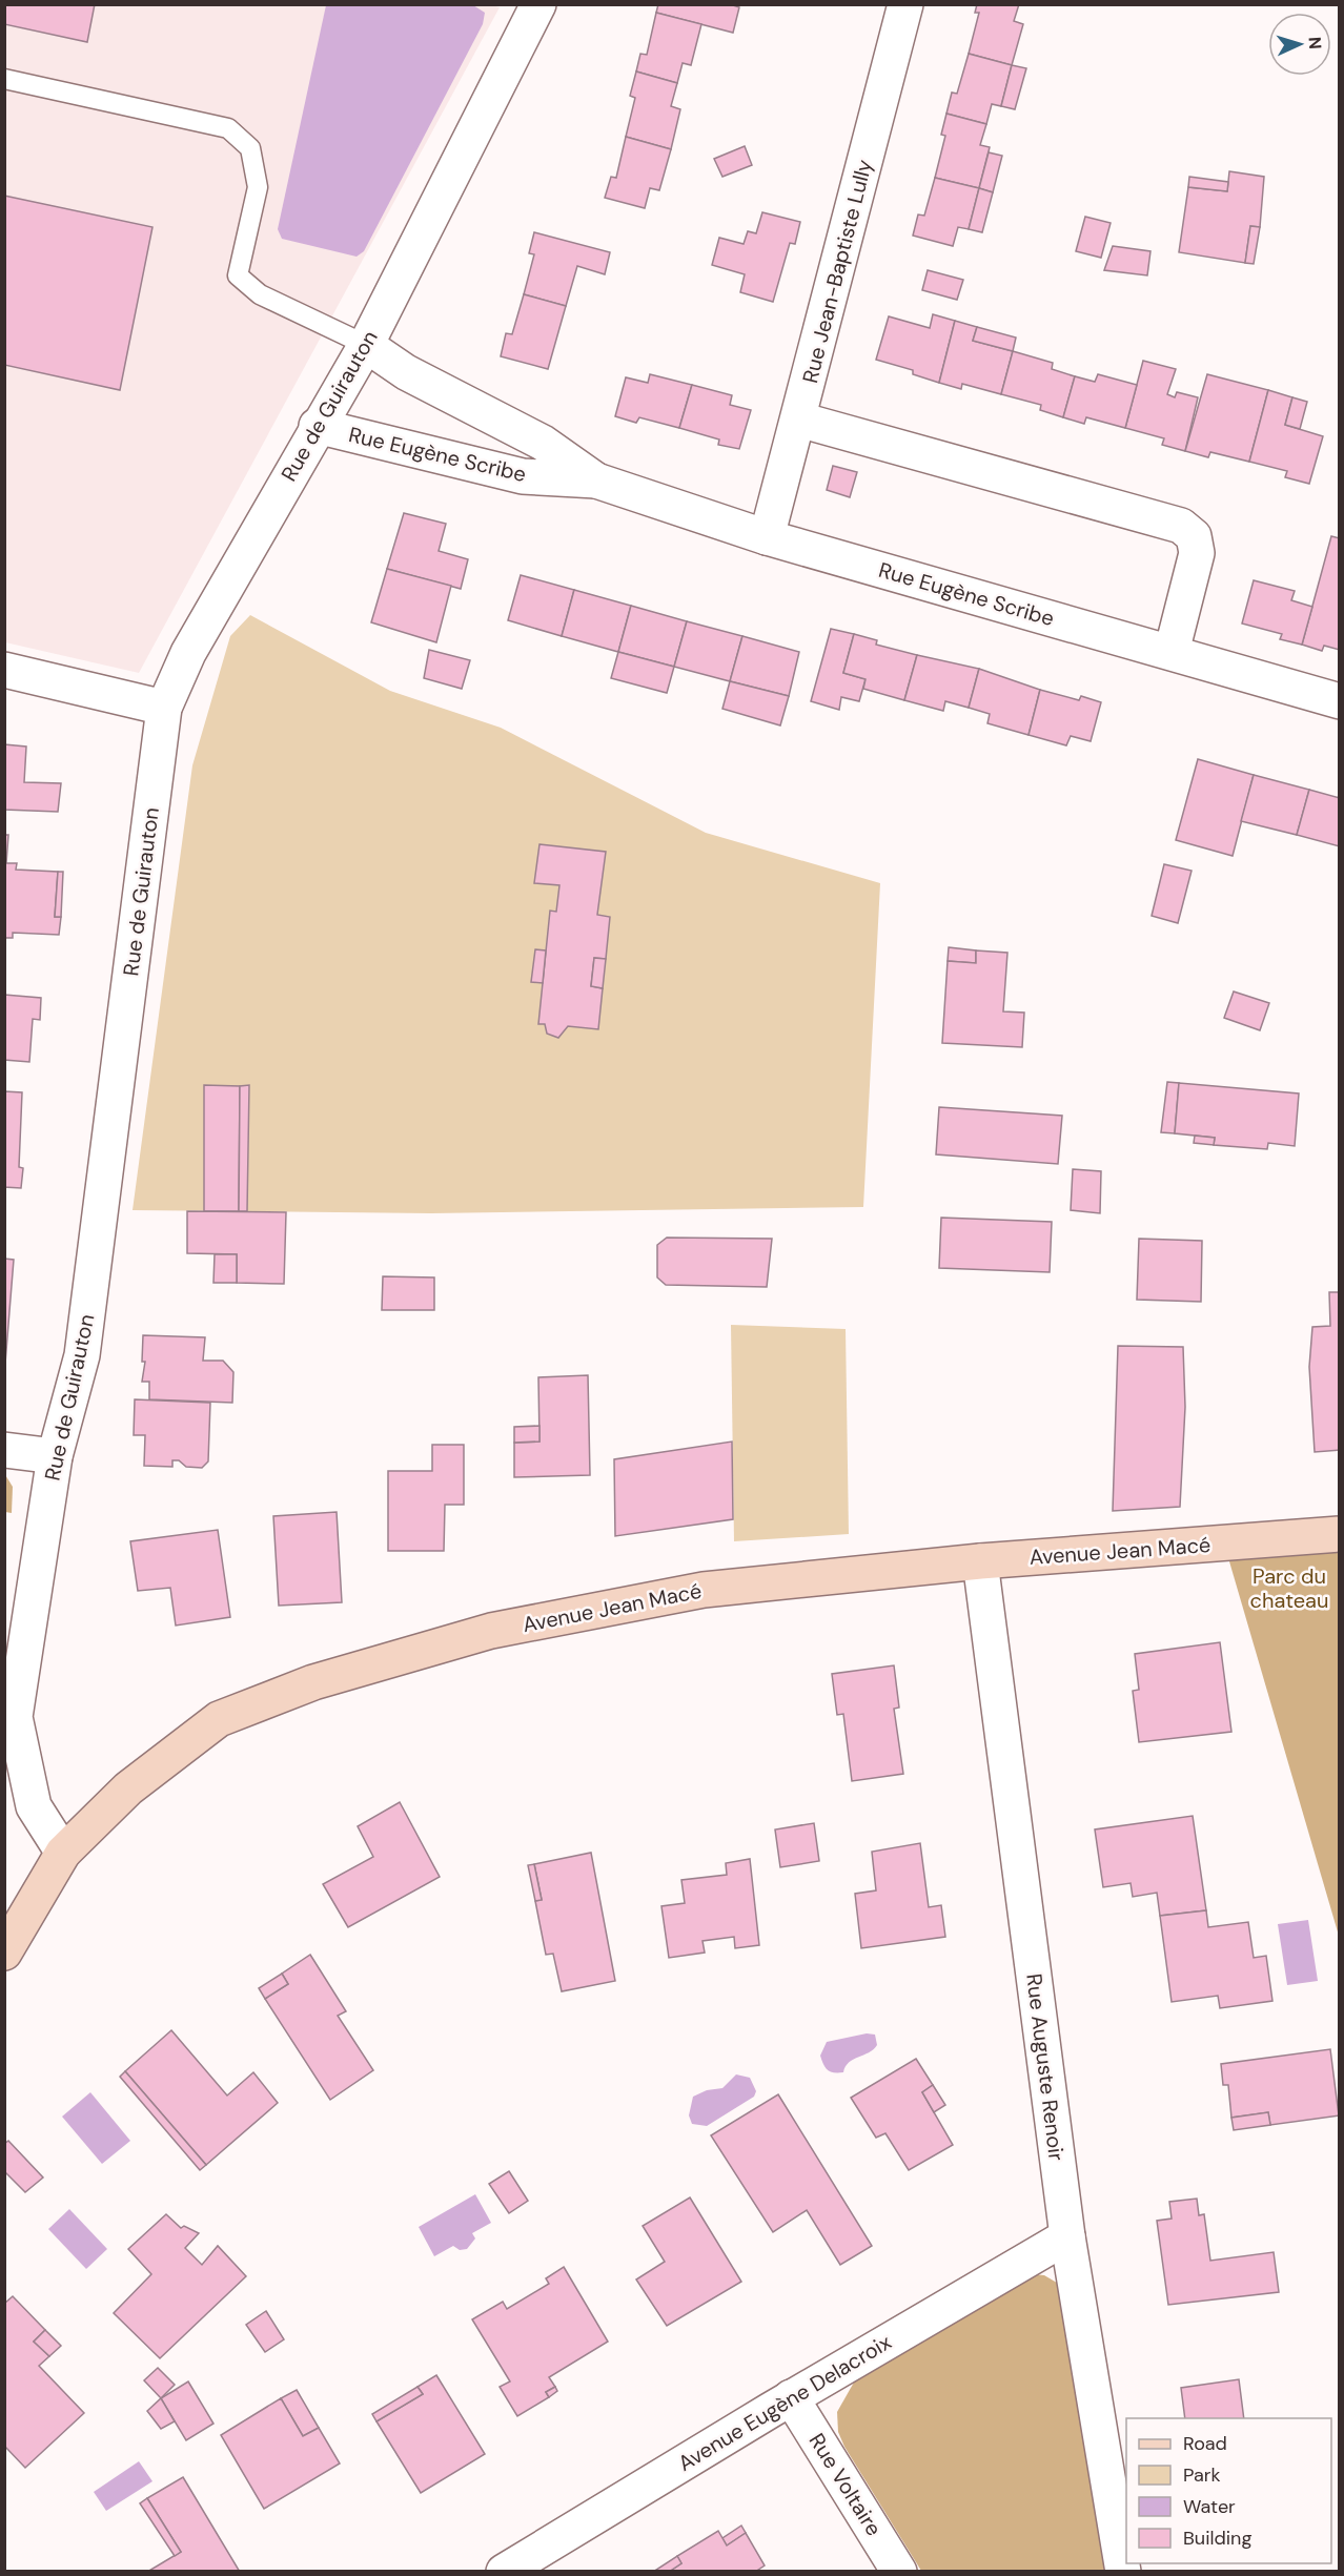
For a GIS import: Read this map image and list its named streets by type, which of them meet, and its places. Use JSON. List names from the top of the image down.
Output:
{
  "streets": {
    "street": [
      "Rue Jean-Baptiste Lully",
      "Rue de Guirauton",
      "Rue Eugène Scribe",
      "Avenue Jean Macé",
      "Rue Auguste Renoir",
      "Avenue Eugène Delacroix",
      "Rue Voltaire"
    ]
  },
  "crossings": [
    ["Rue Jean-Baptiste Lully", "Rue Eugène Scribe"],
    ["Rue de Guirauton", "Rue Eugène Scribe"],
    ["Rue de Guirauton", "Avenue Jean Macé"],
    ["Avenue Jean Macé", "Rue Auguste Renoir"],
    ["Rue Auguste Renoir", "Avenue Eugène Delacroix"],
    ["Avenue Eugène Delacroix", "Rue Voltaire"]
  ],
  "parks": ["Parc du chateau"],
  "legend": [
    "Road",
    "Park",
    "Water",
    "Building"
  ],
  "north": "right"
}
